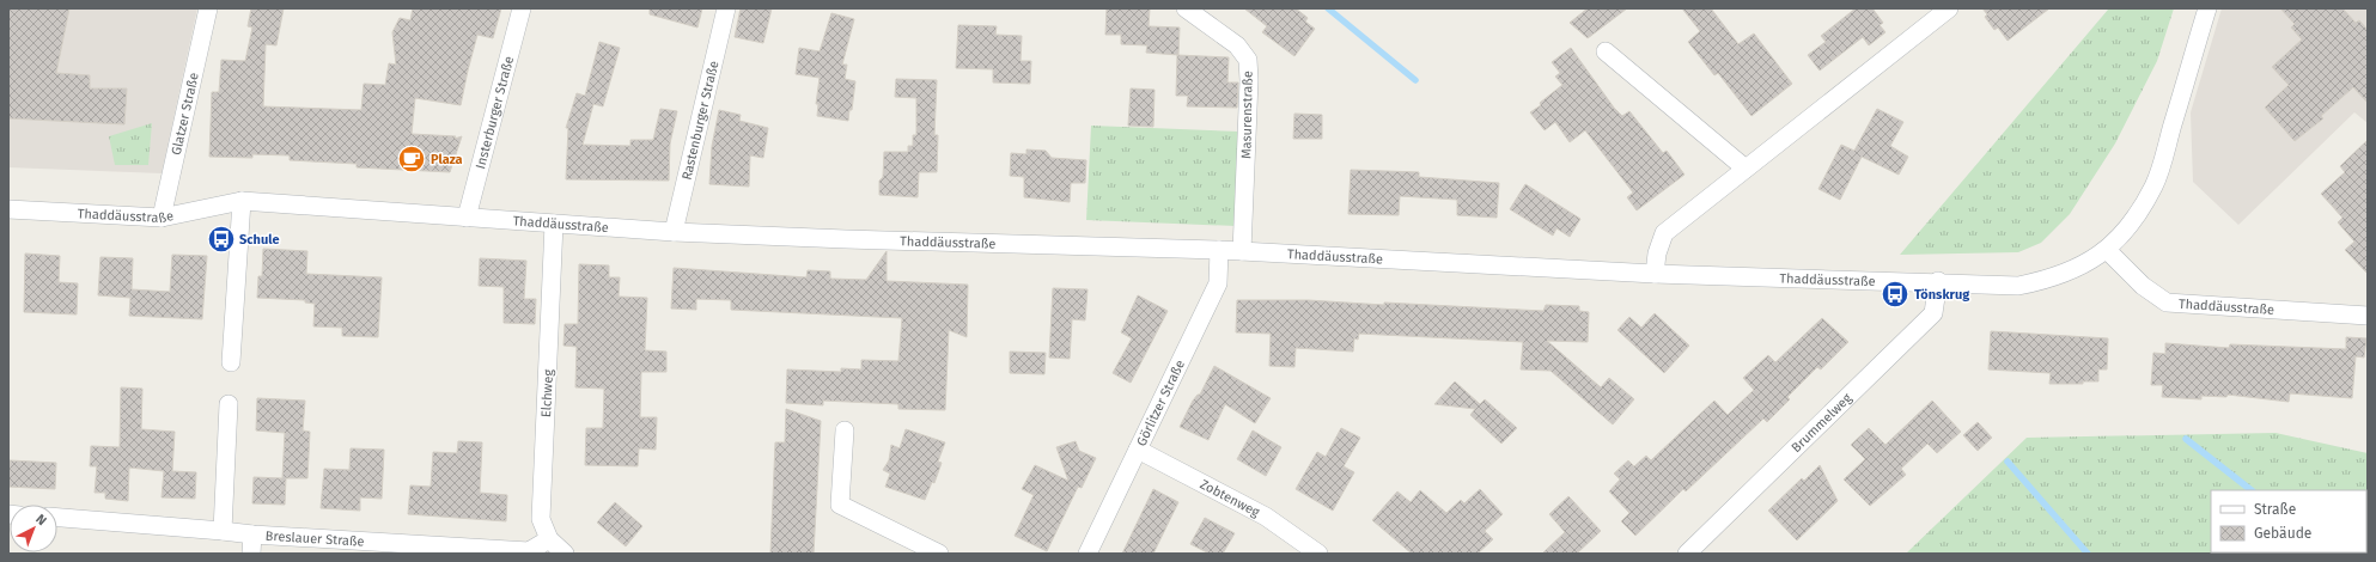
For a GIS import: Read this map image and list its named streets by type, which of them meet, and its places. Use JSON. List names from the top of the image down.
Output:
{
  "streets": {
    "street": [
      "Insterburger Straße",
      "Glatzer Straße",
      "Masurenstraße",
      "Rastenburger Straße",
      "Thaddäusstraße",
      "Elchweg",
      "Görlitzer Straße",
      "Brummelweg",
      "Zobtenweg",
      "Breslauer Straße"
    ]
  },
  "crossings": [
    ["Insterburger Straße", "Thaddäusstraße"],
    ["Glatzer Straße", "Thaddäusstraße"],
    ["Masurenstraße", "Thaddäusstraße"],
    ["Rastenburger Straße", "Thaddäusstraße"],
    ["Thaddäusstraße", "Elchweg"],
    ["Thaddäusstraße", "Görlitzer Straße"],
    ["Thaddäusstraße", "Brummelweg"],
    ["Elchweg", "Breslauer Straße"],
    ["Görlitzer Straße", "Zobtenweg"]
  ],
  "places": {
    "cafe": ["Plaza"],
    "bus stop": ["Schule", "Tönskrug"]
  },
  "legend": ["Straße", "Gebäude"],
  "north": "top right"
}
